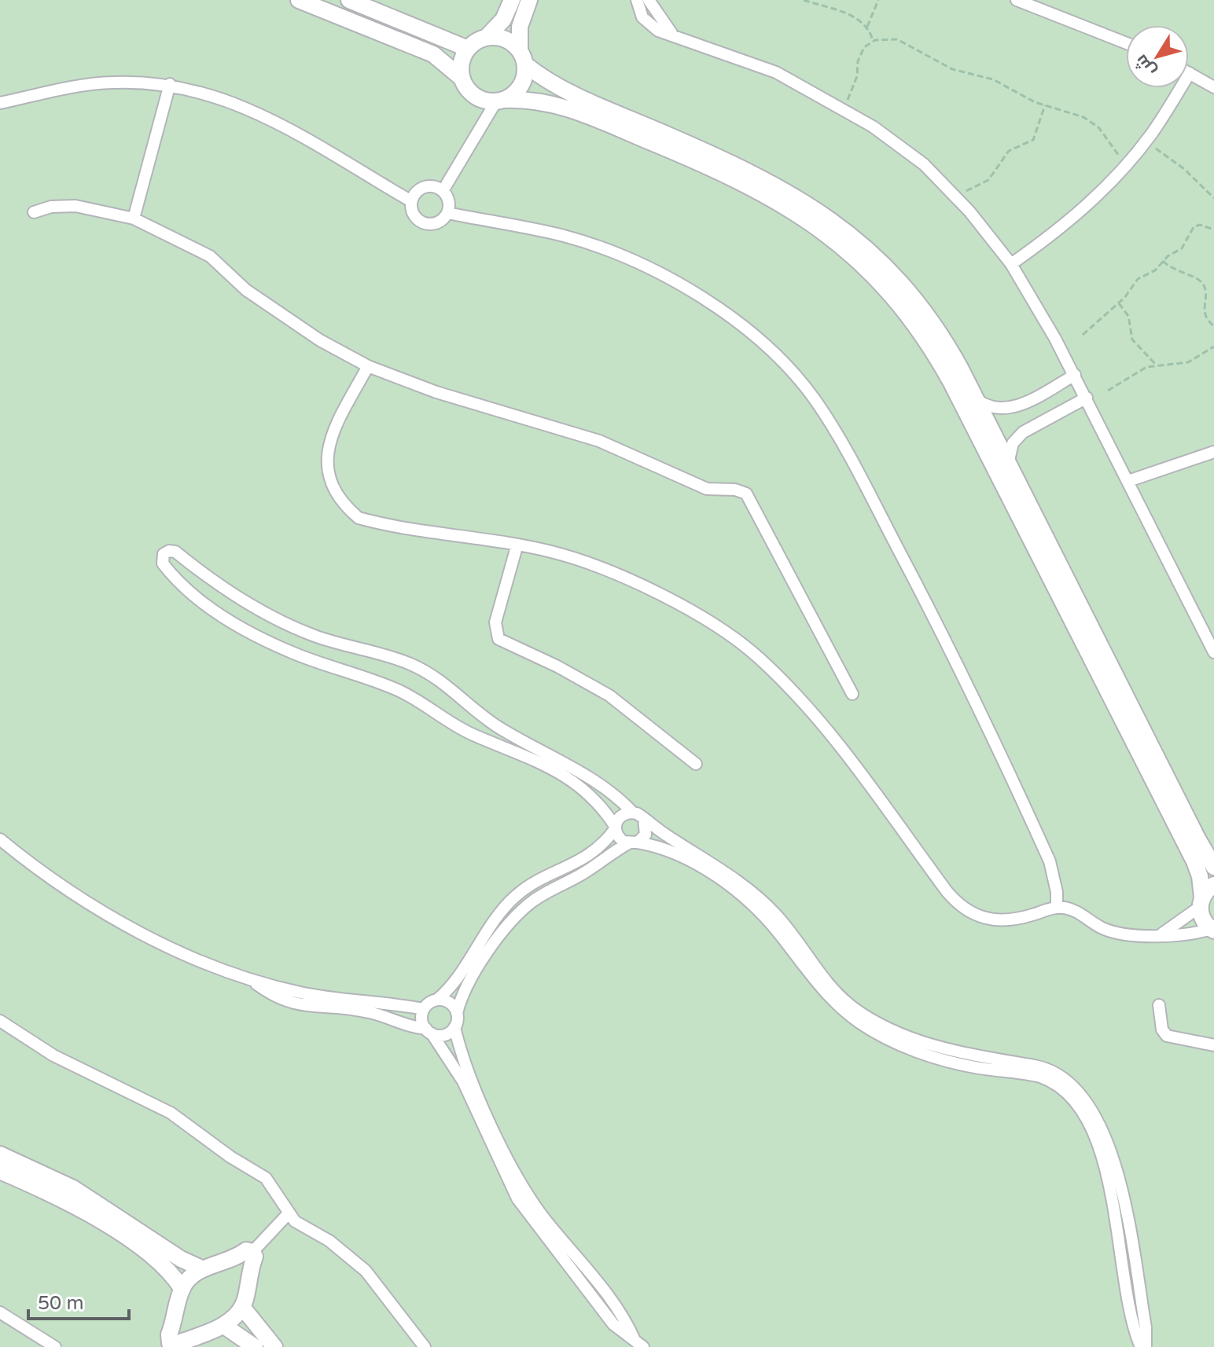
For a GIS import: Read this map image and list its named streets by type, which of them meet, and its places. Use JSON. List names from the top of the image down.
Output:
{
  "scale_bar": "50 m",
  "north": "bottom left"
}
